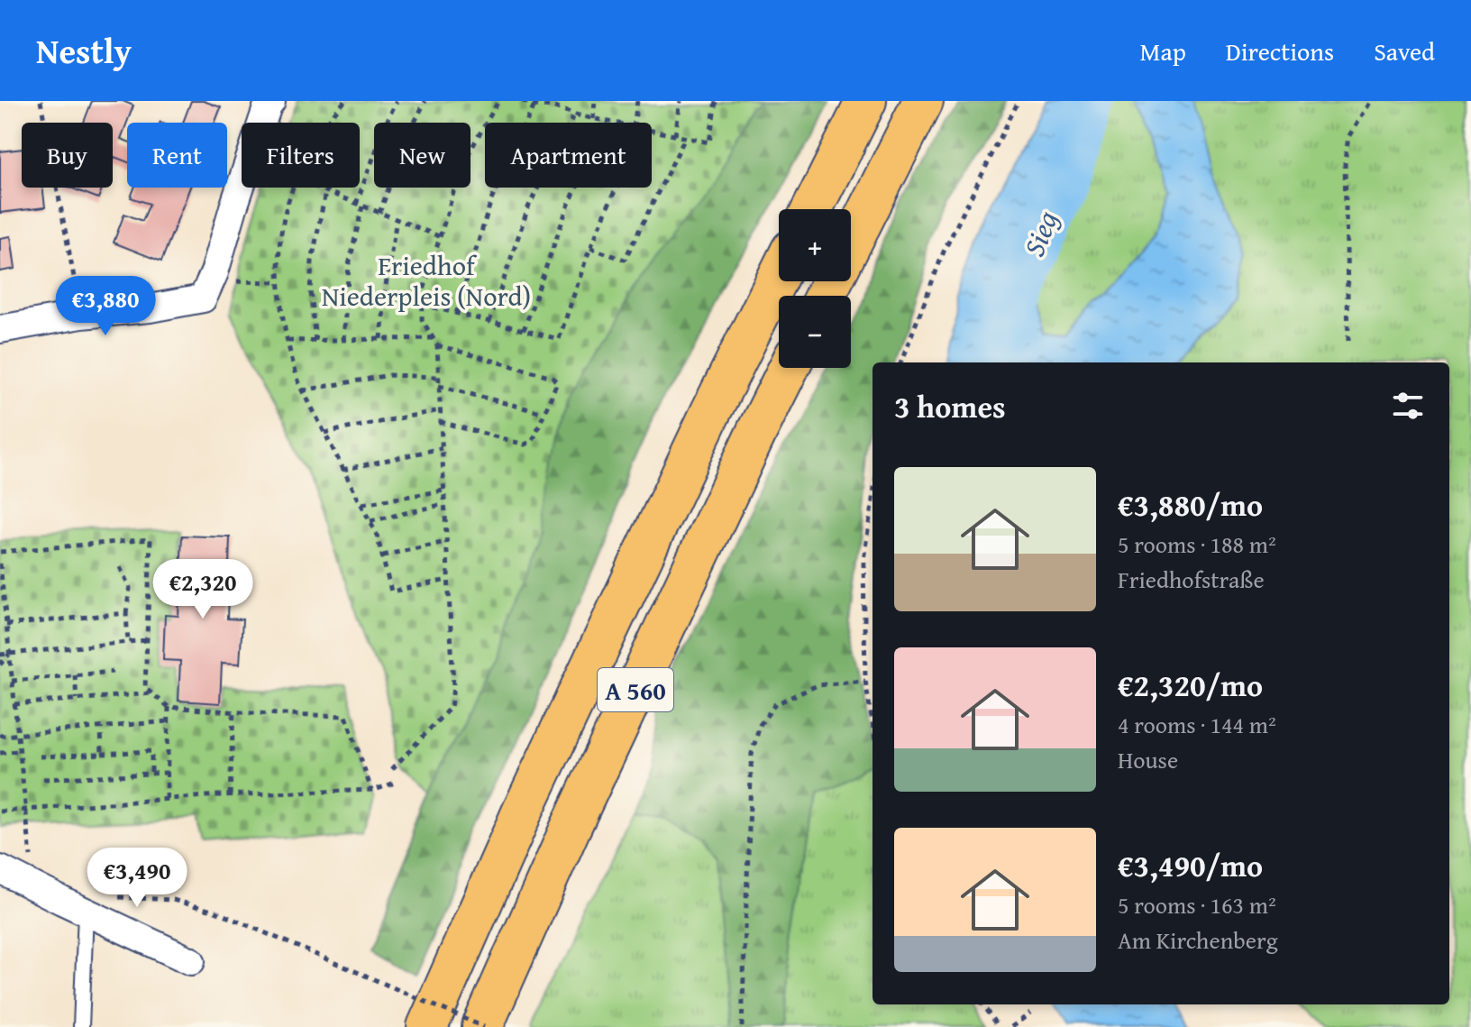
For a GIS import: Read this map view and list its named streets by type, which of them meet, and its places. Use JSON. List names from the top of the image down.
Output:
{
  "streets": {
    "highway": ["A 560"]
  },
  "water": ["Sieg"],
  "parks": ["Friedhof Niederpleis (Nord)"],
  "page": {
    "header": "Nestly",
    "nav": ["Map", "Directions", "Saved"],
    "chip": [
      "Buy",
      "Rent",
      "Filters",
      "New",
      "Apartment"
    ],
    "map_buttons": ["+", "−"],
    "price": ["€3,880", "€2,320", "€3,490"],
    "heading": "3 homes",
    "list": [
      {
        "name": "€3,880/mo",
        "note": "5 rooms · 188 m² · Friedhofstraße"
      },
      {
        "name": "€2,320/mo",
        "note": "4 rooms · 144 m² · House"
      },
      {
        "name": "€3,490/mo",
        "note": "5 rooms · 163 m² · Am Kirchenberg"
      }
    ]
  }
}
